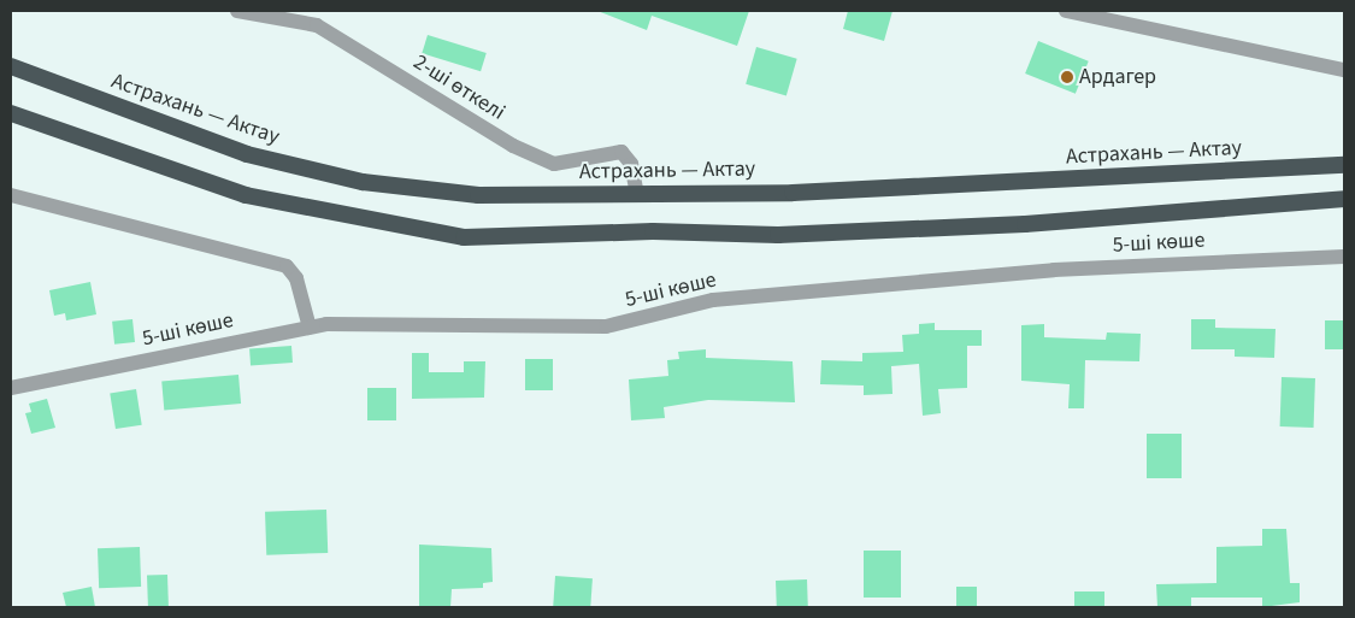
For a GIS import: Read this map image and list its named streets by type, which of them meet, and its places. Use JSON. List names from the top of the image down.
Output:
{
  "streets": {
    "highway": ["Астрахань — Актау"],
    "street": ["2-ші өткелі", "5-шi көше"]
  },
  "crossings": [
    ["2-ші өткелі", "Астрахань — Актау"]
  ],
  "places": ["Ардагер"]
}
